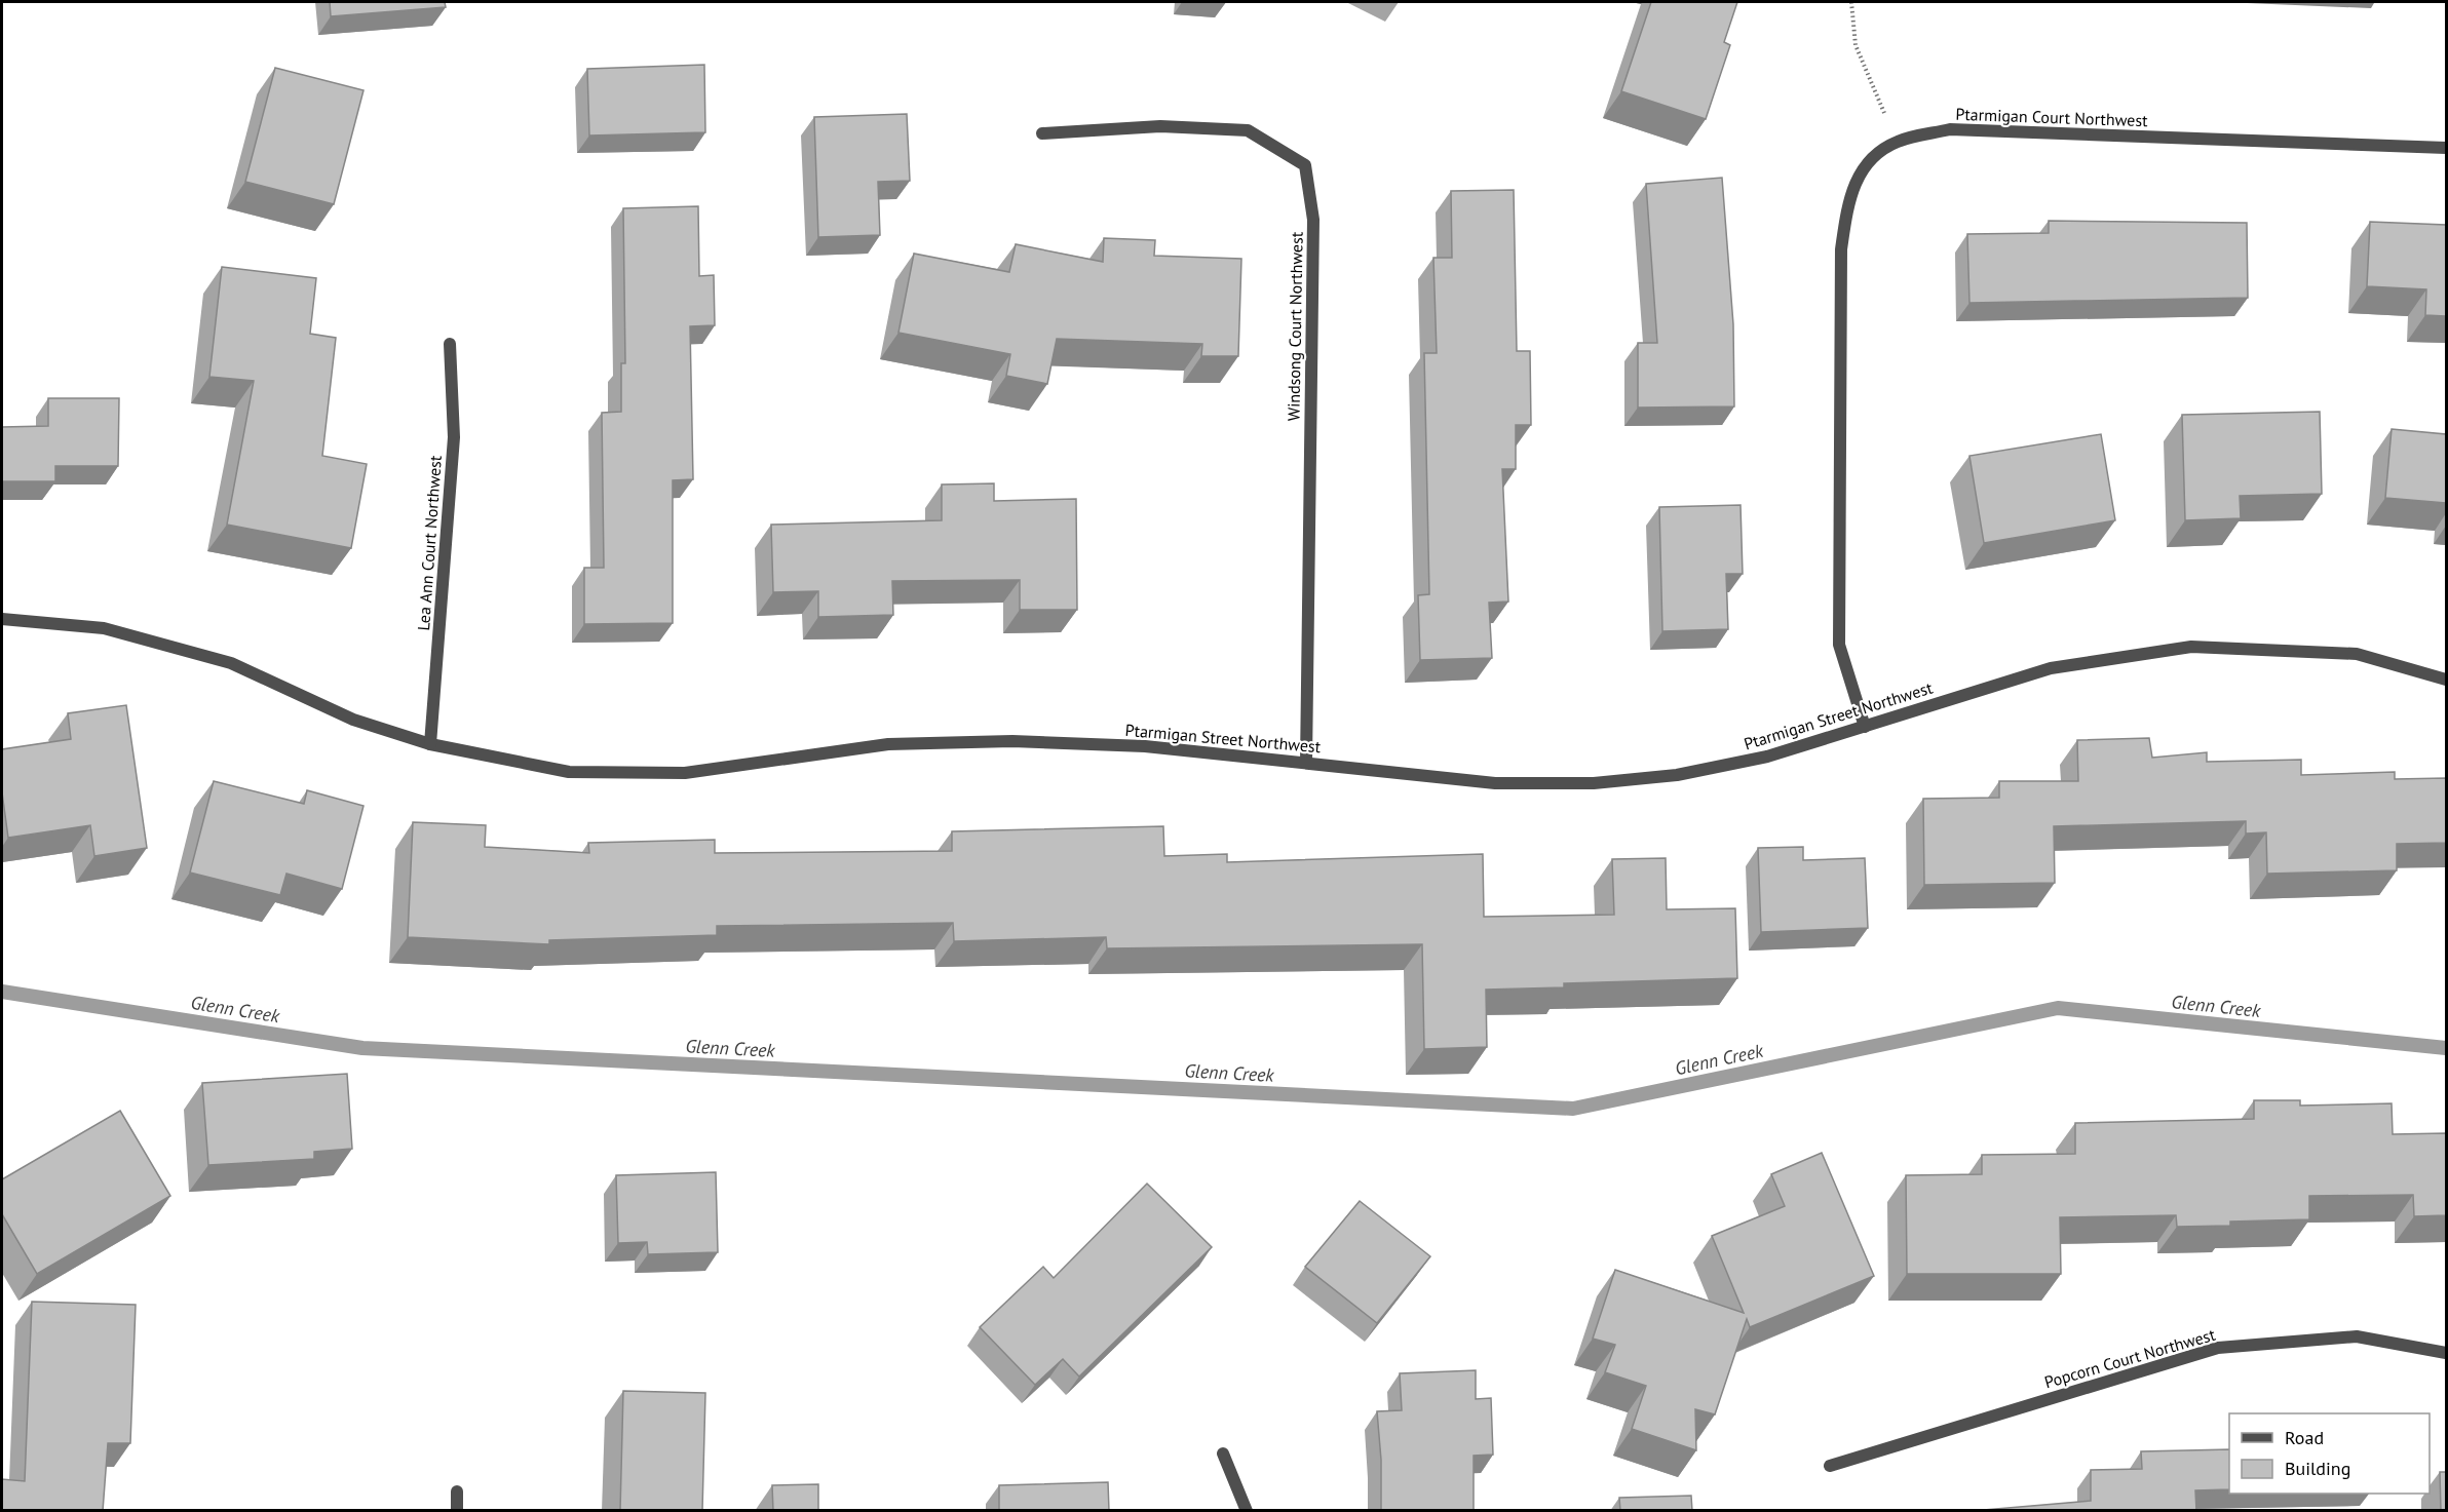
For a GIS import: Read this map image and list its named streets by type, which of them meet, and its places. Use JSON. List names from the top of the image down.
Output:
{
  "streets": {
    "street": [
      "Ptarmigan Court Northwest",
      "Windsong Court Northwest",
      "Lea Ann Court Northwest",
      "Ptarmigan Street Northwest",
      "Popcorn Court Northwest"
    ]
  },
  "crossings": [
    ["Ptarmigan Court Northwest", "Ptarmigan Street Northwest"],
    ["Windsong Court Northwest", "Ptarmigan Street Northwest"],
    ["Lea Ann Court Northwest", "Ptarmigan Street Northwest"]
  ],
  "water": ["Glenn Creek"],
  "legend": ["Road", "Building"]
}
